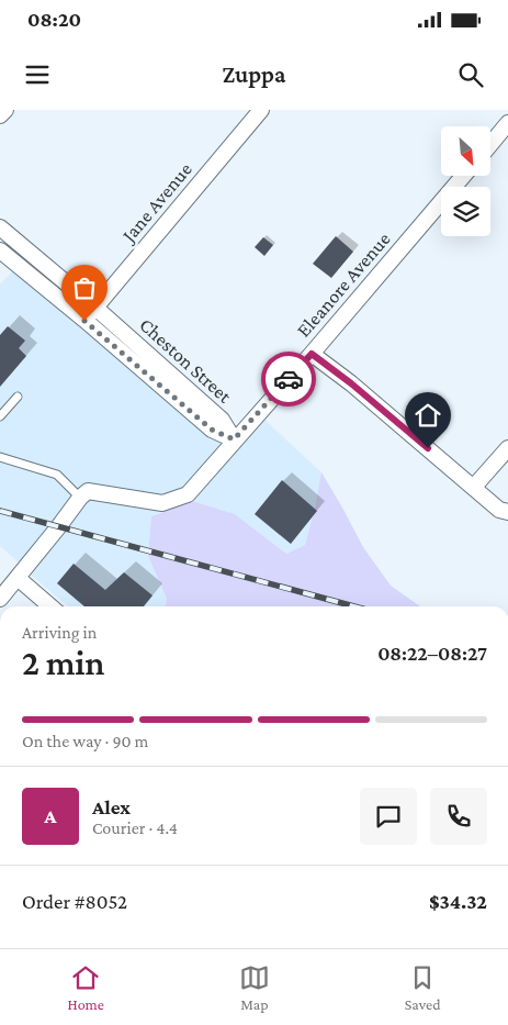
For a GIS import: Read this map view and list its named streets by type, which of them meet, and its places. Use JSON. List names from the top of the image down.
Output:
{
  "streets": {
    "street": ["Jane Avenue", "Eleanore Avenue", "Cheston Street"]
  },
  "crossings": [
    ["Jane Avenue", "Cheston Street"],
    ["Eleanore Avenue", "Cheston Street"]
  ],
  "north": "bottom right",
  "page": {
    "status": "08:20",
    "header": "Zuppa",
    "heading": ["2 min", "Arriving in", "08:22–08:27"],
    "panel": [
      "Alex",
      "Courier · 4.4",
      "Order #8052",
      "$34.32"
    ],
    "bar": "On the way · 90 m",
    "round": "A",
    "tabs": ["Home", "Map", "Saved"]
  }
}
